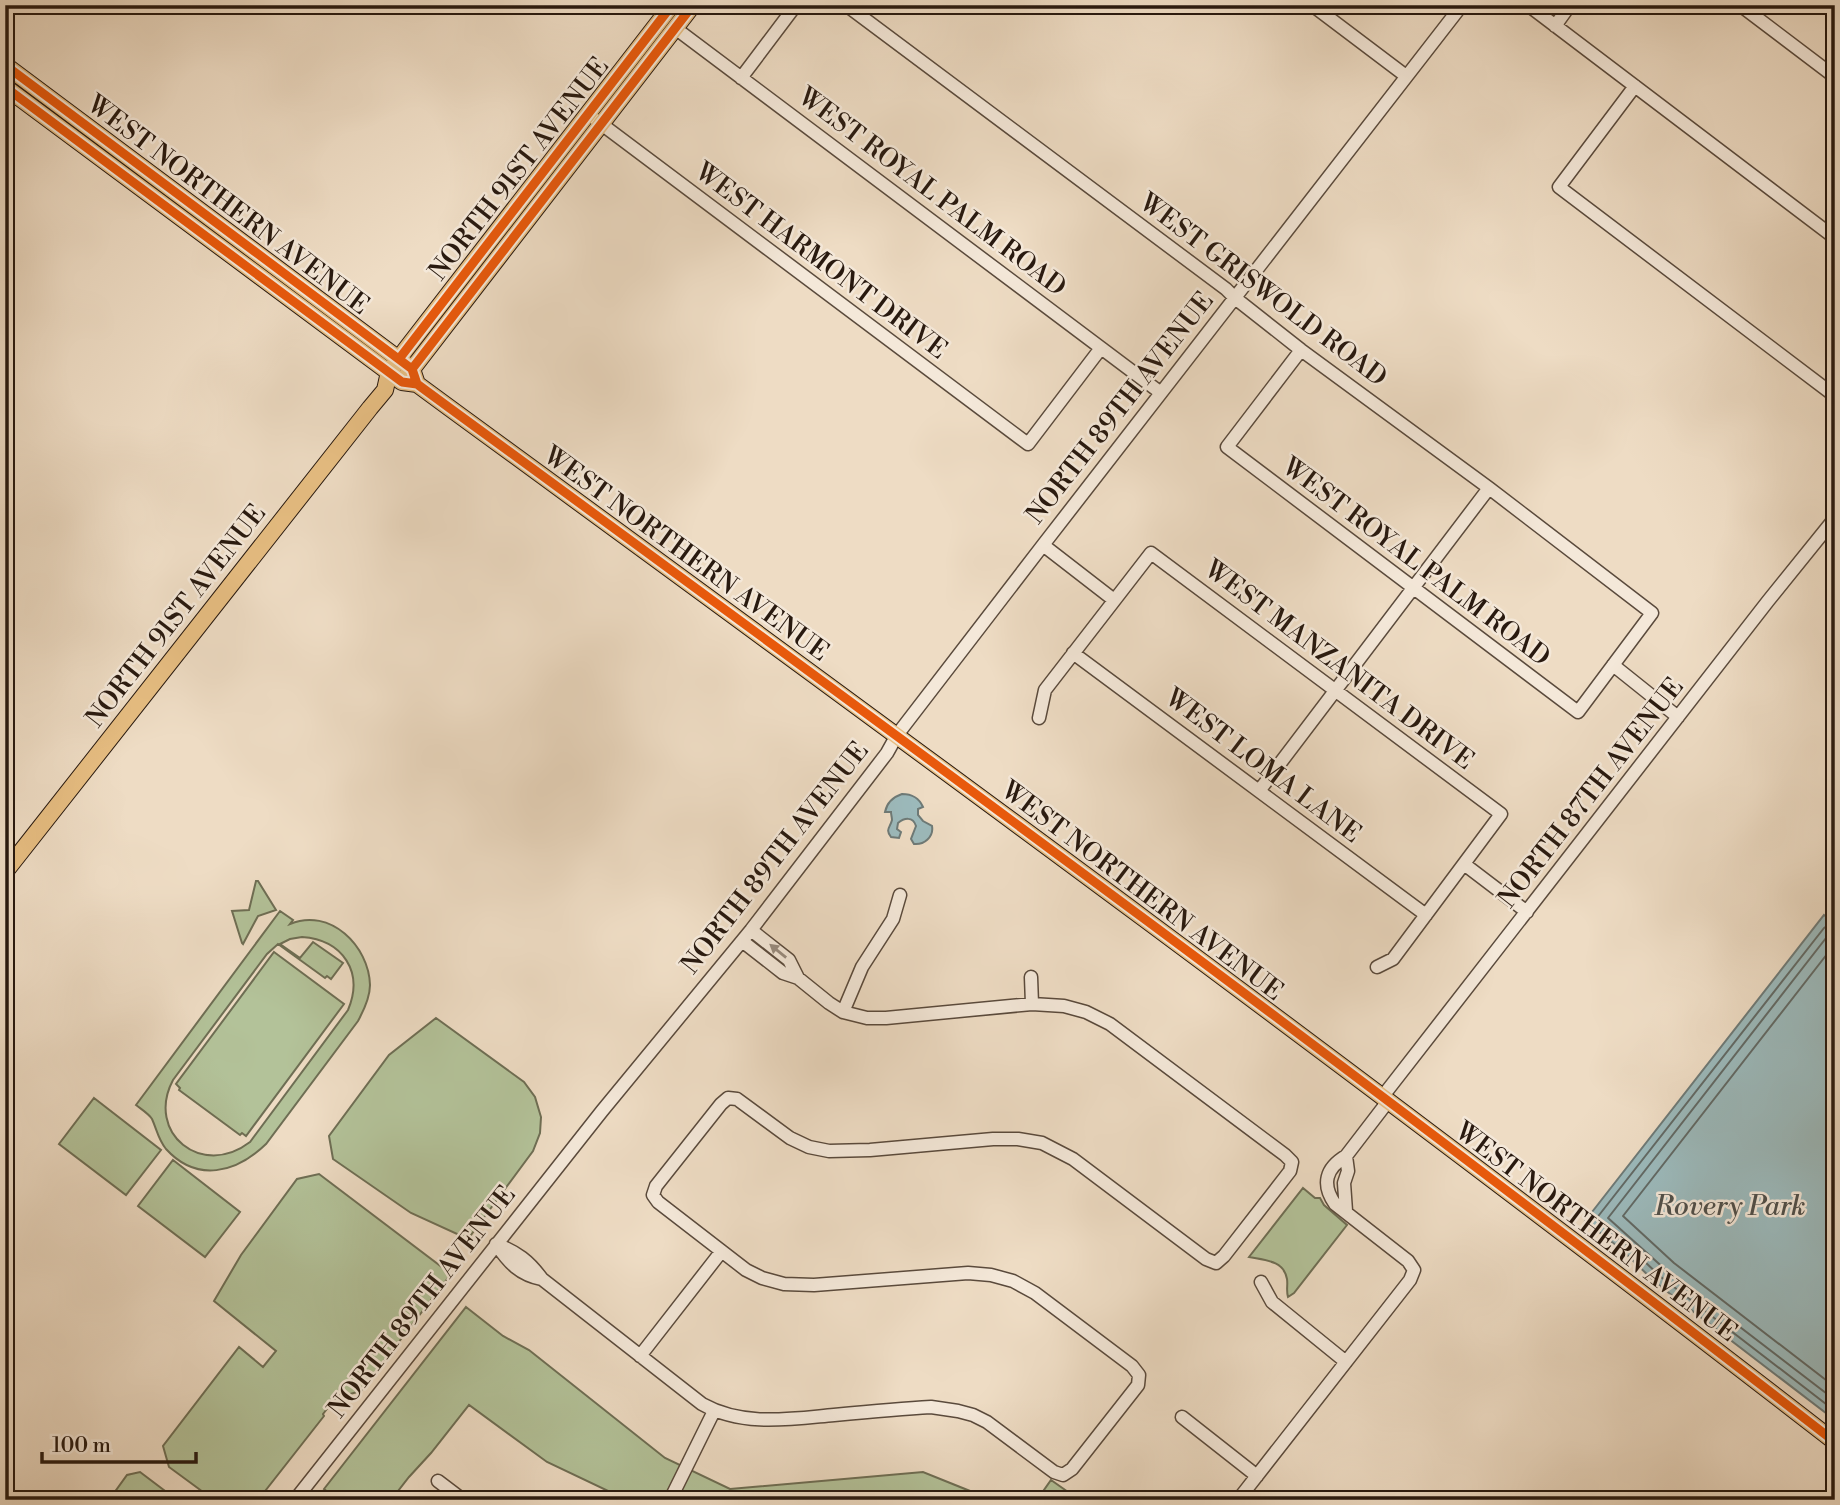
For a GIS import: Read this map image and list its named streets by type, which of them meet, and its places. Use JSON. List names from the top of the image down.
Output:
{
  "streets": {
    "main road": ["NORTH 91ST AVENUE", "WEST NORTHERN AVENUE"],
    "street": [
      "WEST ROYAL PALM ROAD",
      "WEST HARMONT DRIVE",
      "WEST GRISWOLD ROAD",
      "NORTH 89TH AVENUE",
      "WEST MANZANITA DRIVE",
      "WEST LOMA LANE",
      "NORTH 87TH AVENUE"
    ]
  },
  "crossings": [
    ["NORTH 91ST AVENUE", "WEST ROYAL PALM ROAD"],
    ["NORTH 91ST AVENUE", "WEST NORTHERN AVENUE"],
    ["NORTH 91ST AVENUE", "WEST HARMONT DRIVE"],
    ["WEST ROYAL PALM ROAD", "WEST HARMONT DRIVE"],
    ["WEST ROYAL PALM ROAD", "WEST GRISWOLD ROAD"],
    ["WEST ROYAL PALM ROAD", "NORTH 89TH AVENUE"],
    ["WEST NORTHERN AVENUE", "NORTH 89TH AVENUE"],
    ["WEST NORTHERN AVENUE", "NORTH 87TH AVENUE"],
    ["WEST GRISWOLD ROAD", "NORTH 89TH AVENUE"]
  ],
  "water": ["Rovery Park"],
  "scale_bar": "100 m"
}
